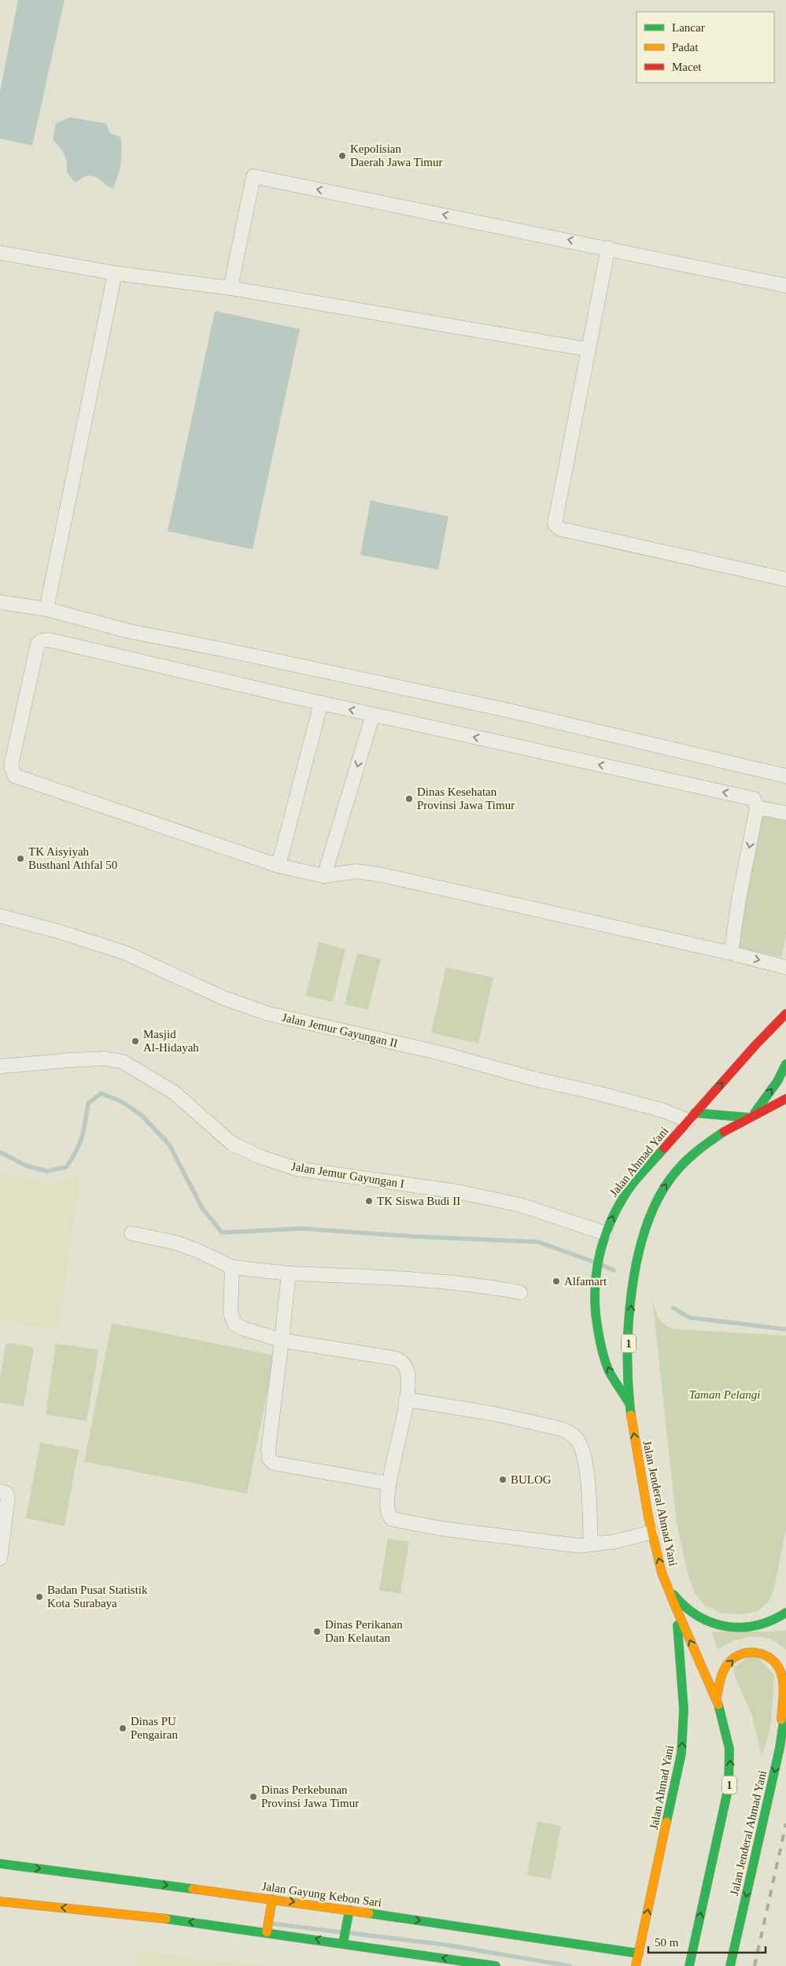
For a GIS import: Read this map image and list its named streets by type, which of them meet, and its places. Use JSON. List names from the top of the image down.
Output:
{
  "streets": {
    "main road": [
      "Jalan Ahmad Yani",
      "1",
      "Jalan Jenderal Ahmad Yani",
      "Jalan Gayung Kebon Sari"
    ],
    "street": ["Jalan Jemur Gayungan II", "Jalan Jemur Gayungan I"]
  },
  "crossings": [
    ["Jalan Jemur Gayungan II", "Jalan Ahmad Yani"],
    ["Jalan Ahmad Yani", "Jalan Jemur Gayungan I"],
    ["Jalan Ahmad Yani", "Jalan Jenderal Ahmad Yani"],
    ["Jalan Ahmad Yani", "Jalan Gayung Kebon Sari"]
  ],
  "one_way": ["Jalan Ahmad Yani"],
  "parks": ["Taman Pelangi"],
  "places": [
    "Kepolisian Daerah Jawa Timur",
    "Dinas Kesehatan Provinsi Jawa Timur",
    "TK Aisyiyah Busthanl Athfal 50",
    "Masjid Al-Hidayah",
    "TK Siswa Budi II",
    "Alfamart",
    "BULOG",
    "Badan Pusat Statistik Kota Surabaya",
    "Dinas Perikanan Dan Kelautan",
    "Dinas PU Pengairan",
    "Dinas Perkebunan Provinsi Jawa Timur"
  ],
  "legend": ["Lancar", "Padat", "Macet"],
  "scale_bar": "50 m"
}
